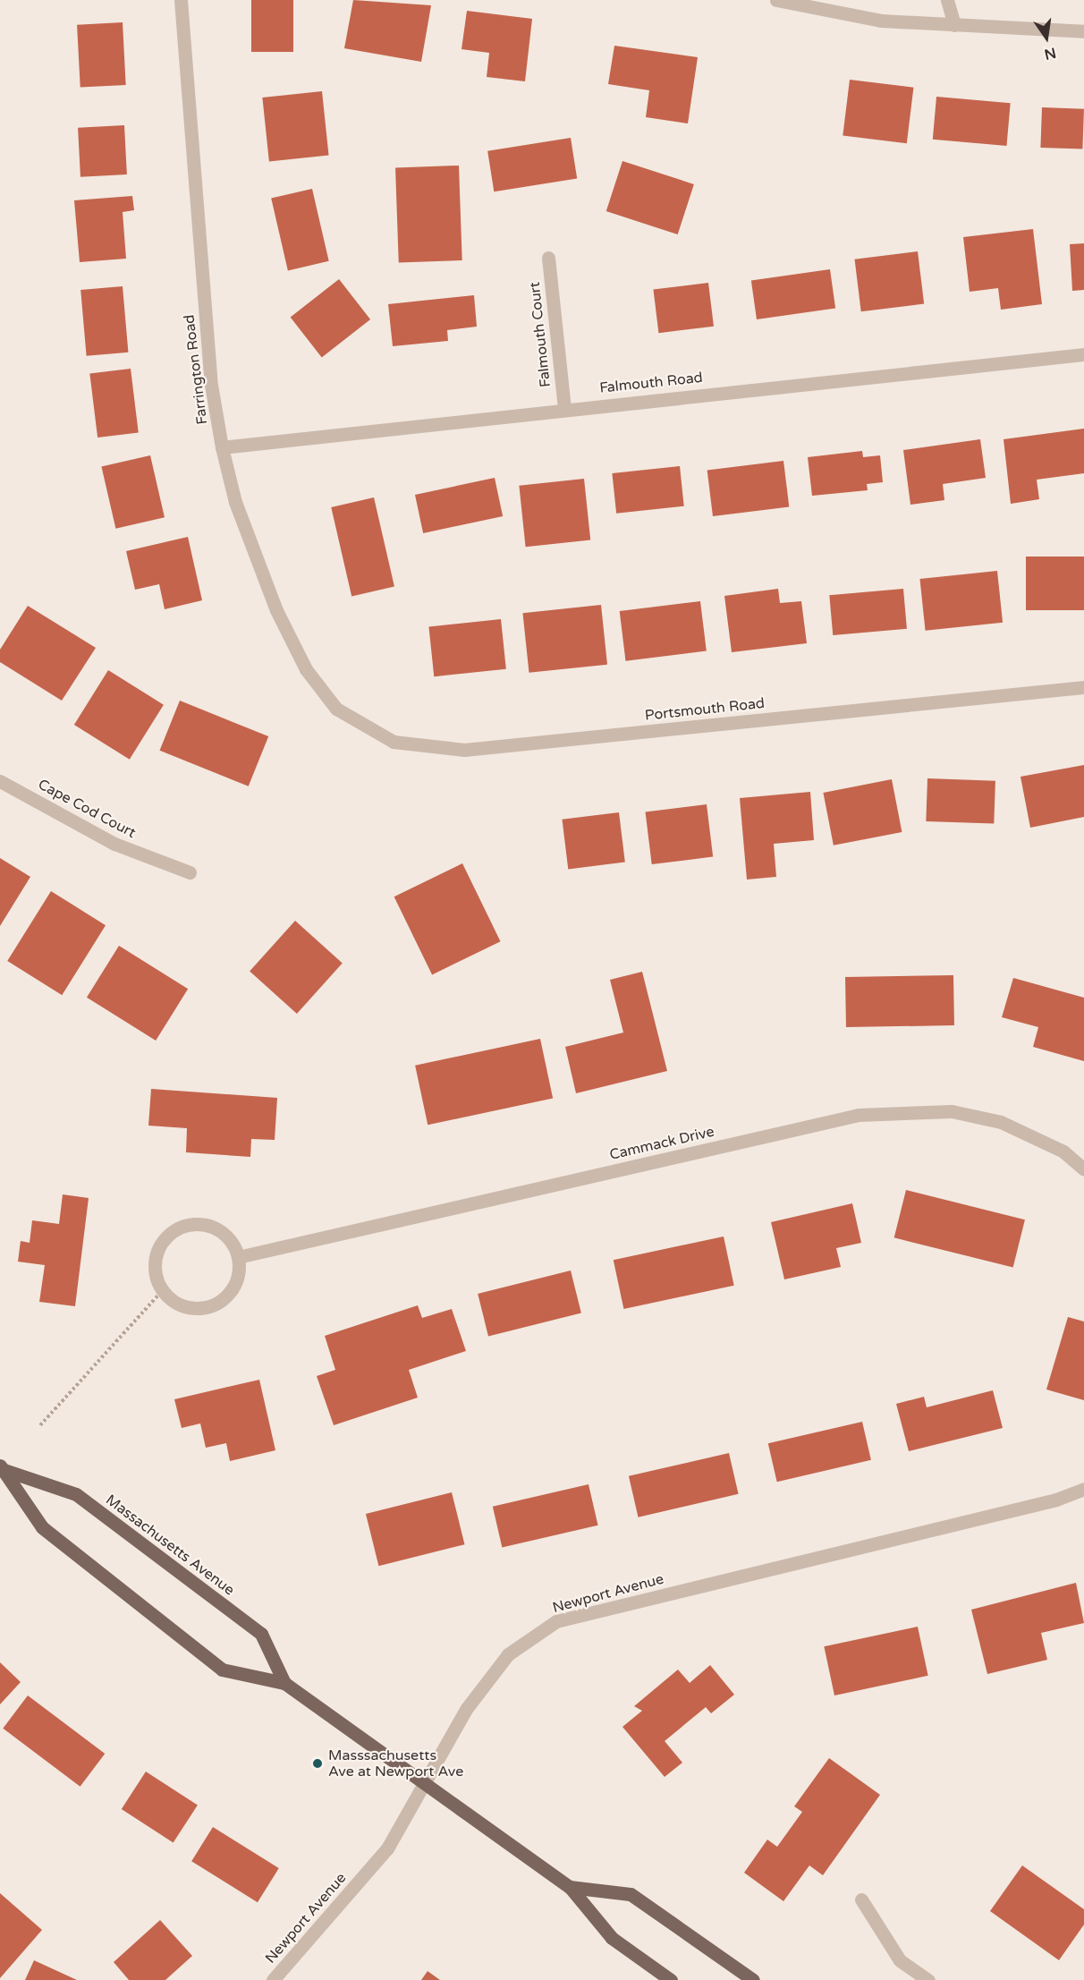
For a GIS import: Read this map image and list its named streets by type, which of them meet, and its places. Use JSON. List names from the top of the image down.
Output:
{
  "streets": {
    "main road": ["Massachusetts Avenue"],
    "street": [
      "Falmouth Court",
      "Farrington Road",
      "Falmouth Road",
      "Portsmouth Road",
      "Cape Cod Court",
      "Cammack Drive",
      "Newport Avenue"
    ]
  },
  "crossings": [
    ["Falmouth Court", "Falmouth Road"],
    ["Farrington Road", "Falmouth Road"],
    ["Farrington Road", "Portsmouth Road"],
    ["Massachusetts Avenue", "Newport Avenue"]
  ],
  "places": ["Masssachusetts Ave at Newport Ave"],
  "north": "bottom"
}
